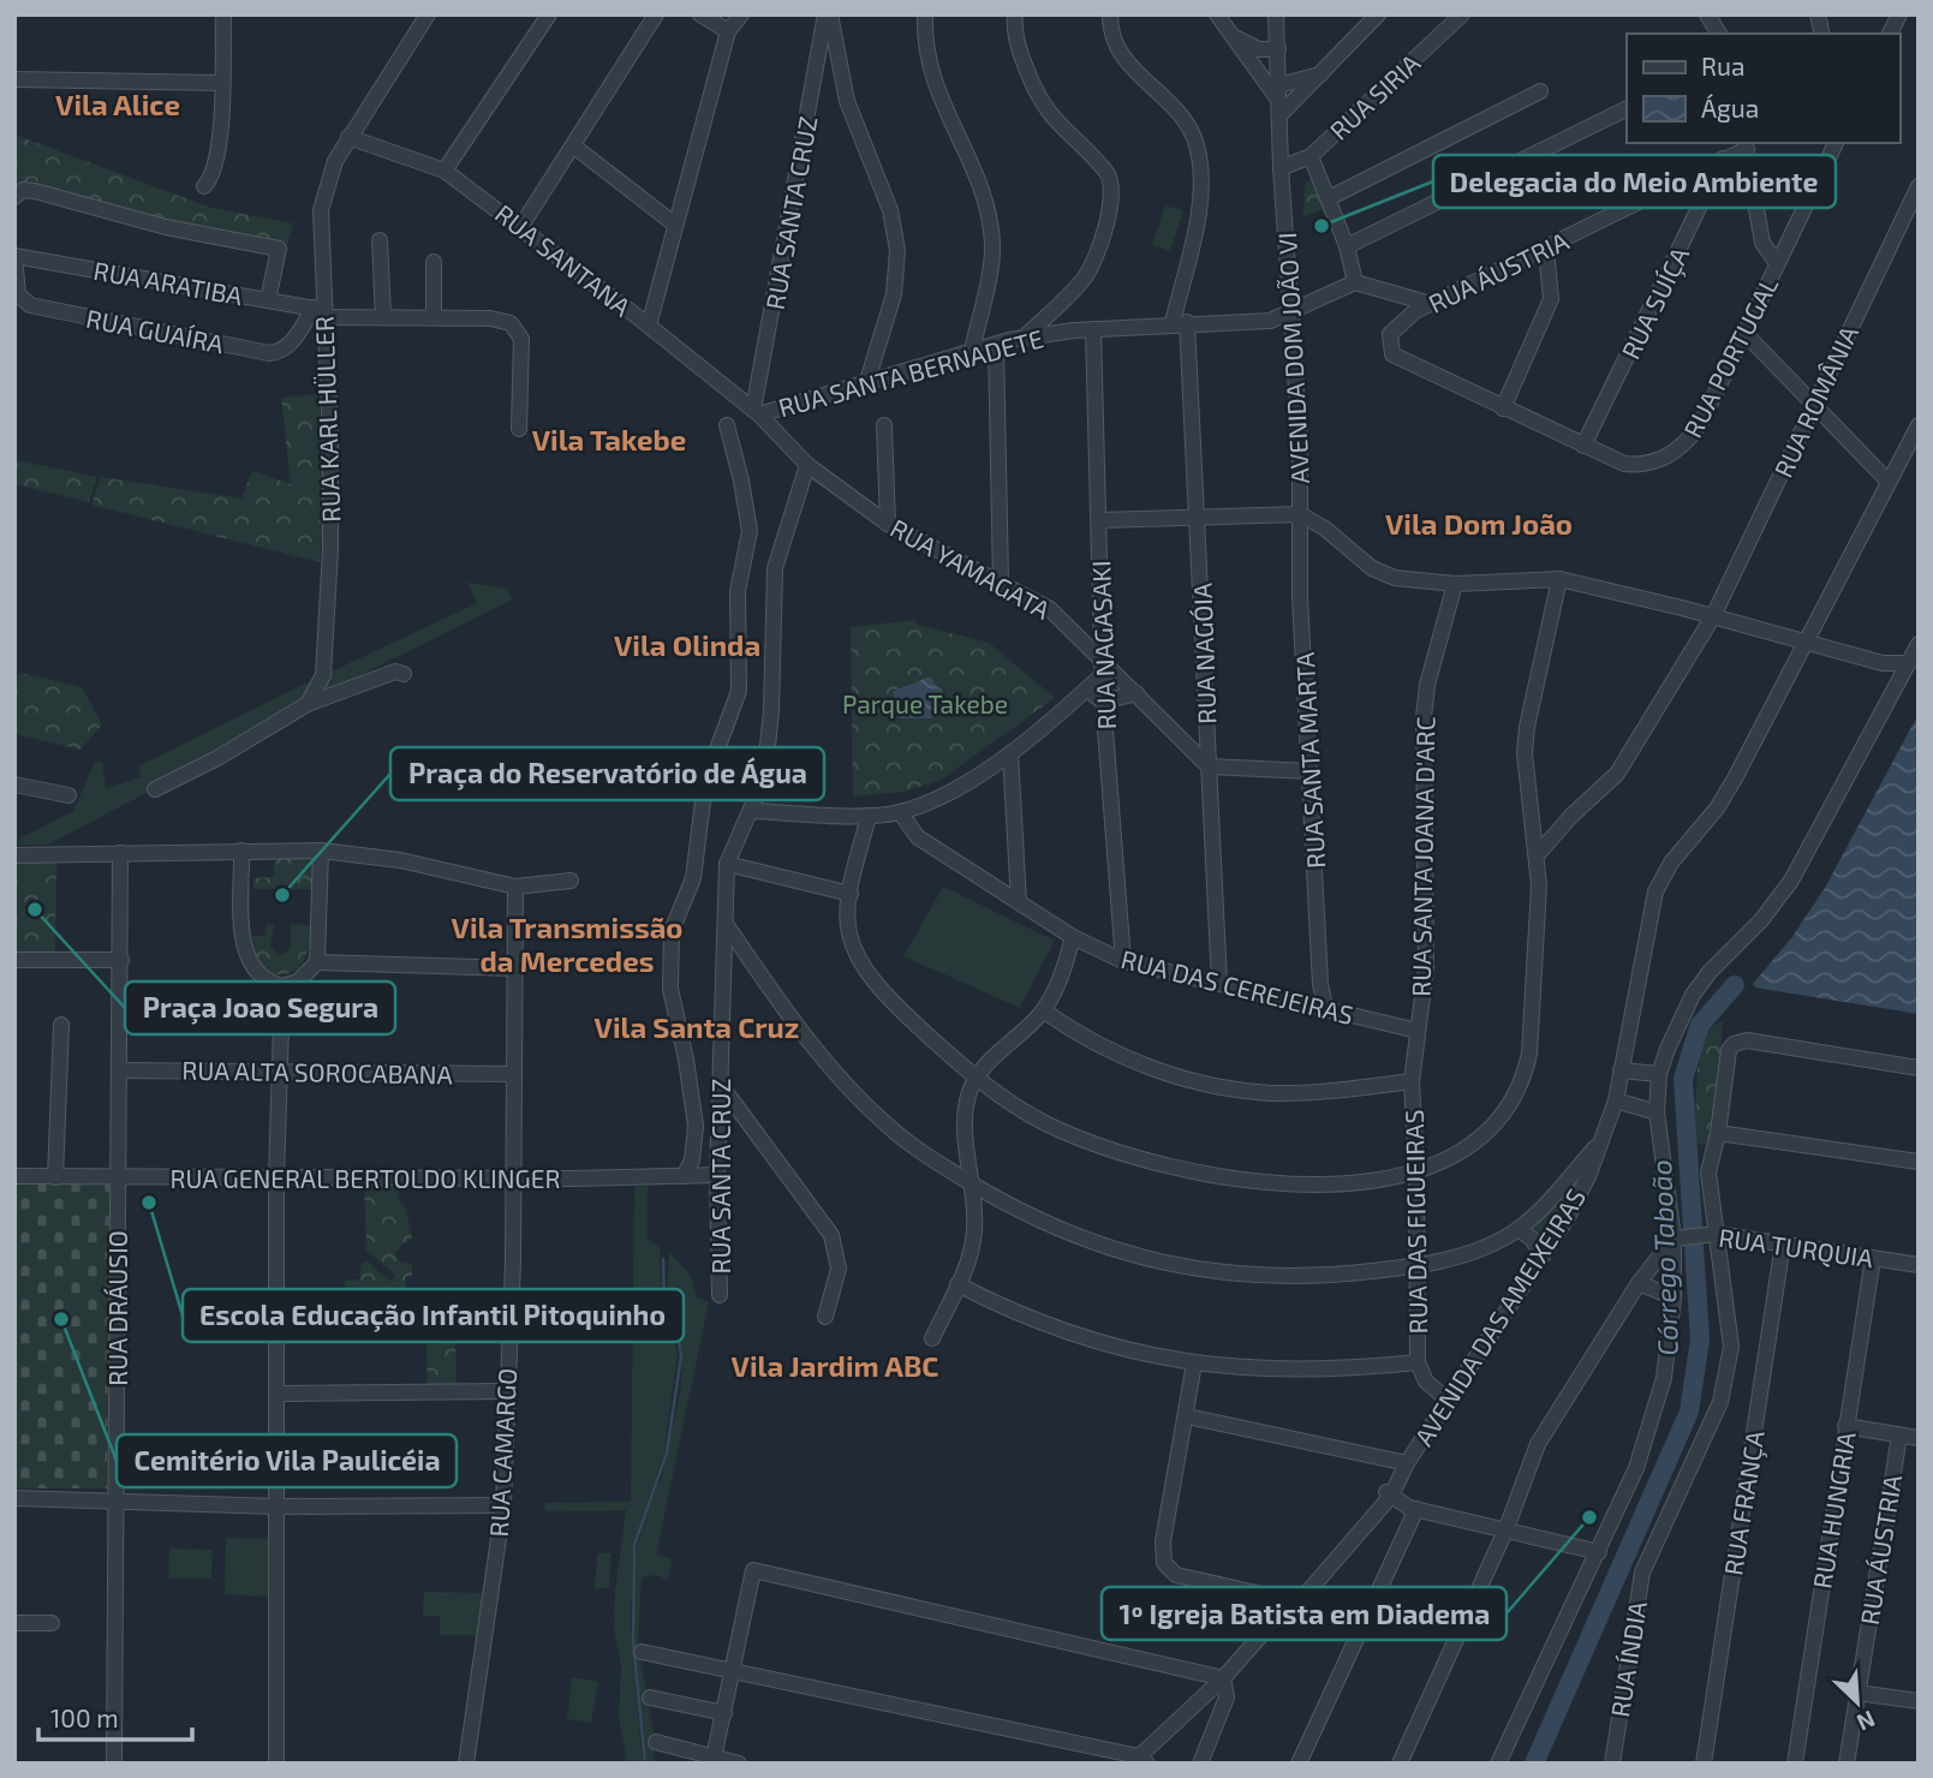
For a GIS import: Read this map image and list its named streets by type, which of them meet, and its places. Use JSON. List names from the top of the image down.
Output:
{
  "streets": {
    "street": [
      "RUA SIRIA",
      "RUA SANTA CRUZ",
      "RUA SANTANA",
      "RUA ÁUSTRIA",
      "RUA ARATIBA",
      "RUA SUÍÇA",
      "RUA GUAÍRA",
      "RUA PORTUGAL",
      "AVENIDA DOM JOÃO VI",
      "RUA SANTA BERNADETE",
      "RUA ROMÂNIA",
      "RUA KARL HÜLLER",
      "RUA YAMAGATA",
      "RUA NAGASAKI",
      "RUA NAGÓIA",
      "RUA SANTA MARTA",
      "RUA SANTA JOANA D'ARC",
      "RUA DAS CEREJEIRAS",
      "RUA ALTA SOROCABANA",
      "RUA GENERAL BERTOLDO KLINGER",
      "RUA DAS FIGUEIRAS",
      "RUA TURQUIA",
      "RUA DRÁUSIO",
      "AVENIDA DAS AMEIXEIRAS",
      "RUA CAMARGO",
      "RUA FRANÇA",
      "RUA HUNGRIA",
      "RUA ÍNDIA"
    ]
  },
  "crossings": [
    ["RUA SIRIA", "AVENIDA DOM JOÃO VI"],
    ["RUA SANTA CRUZ", "RUA SANTANA"],
    ["RUA SANTA CRUZ", "RUA SANTA BERNADETE"],
    ["RUA SANTA CRUZ", "RUA YAMAGATA"],
    ["RUA SANTA CRUZ", "RUA GENERAL BERTOLDO KLINGER"],
    ["RUA SANTANA", "RUA SANTA BERNADETE"],
    ["RUA SANTANA", "RUA KARL HÜLLER"],
    ["RUA SANTANA", "RUA YAMAGATA"],
    ["RUA ÁUSTRIA", "RUA SUÍÇA"],
    ["RUA ÁUSTRIA", "RUA PORTUGAL"],
    ["RUA ARATIBA", "RUA GUAÍRA"],
    ["RUA ARATIBA", "RUA KARL HÜLLER"],
    ["RUA SUÍÇA", "RUA PORTUGAL"],
    ["RUA GUAÍRA", "RUA KARL HÜLLER"],
    ["AVENIDA DOM JOÃO VI", "RUA SANTA BERNADETE"],
    ["AVENIDA DOM JOÃO VI", "RUA ROMÂNIA"],
    ["AVENIDA DOM JOÃO VI", "RUA SANTA MARTA"],
    ["AVENIDA DOM JOÃO VI", "RUA SANTA JOANA D'ARC"],
    ["AVENIDA DOM JOÃO VI", "AVENIDA DAS AMEIXEIRAS"],
    ["RUA SANTA BERNADETE", "RUA YAMAGATA"],
    ["RUA SANTA BERNADETE", "RUA NAGASAKI"],
    ["RUA SANTA BERNADETE", "RUA NAGÓIA"],
    ["RUA YAMAGATA", "RUA NAGASAKI"],
    ["RUA YAMAGATA", "RUA NAGÓIA"],
    ["RUA NAGASAKI", "RUA DAS CEREJEIRAS"],
    ["RUA NAGÓIA", "RUA DAS CEREJEIRAS"],
    ["RUA SANTA MARTA", "RUA DAS CEREJEIRAS"],
    ["RUA SANTA JOANA D'ARC", "RUA DAS CEREJEIRAS"],
    ["RUA SANTA JOANA D'ARC", "RUA DAS FIGUEIRAS"],
    ["RUA DAS CEREJEIRAS", "RUA DAS FIGUEIRAS"],
    ["RUA ALTA SOROCABANA", "RUA DRÁUSIO"],
    ["RUA ALTA SOROCABANA", "RUA CAMARGO"],
    ["RUA GENERAL BERTOLDO KLINGER", "RUA DRÁUSIO"],
    ["RUA GENERAL BERTOLDO KLINGER", "RUA CAMARGO"],
    ["RUA DAS FIGUEIRAS", "AVENIDA DAS AMEIXEIRAS"],
    ["RUA TURQUIA", "RUA FRANÇA"],
    ["RUA TURQUIA", "RUA HUNGRIA"],
    ["RUA TURQUIA", "RUA ÍNDIA"]
  ],
  "districts": [
    "Vila Alice",
    "Vila Takebe",
    "Vila Dom João",
    "Vila Olinda",
    "Vila Transmissão da Mercedes",
    "Vila Santa Cruz",
    "Vila Jardim ABC"
  ],
  "water": ["Córrego Taboão"],
  "parks": ["Parque Takebe"],
  "places": [
    "Delegacia do Meio Ambiente",
    "Praça do Reservatório de Água",
    "Praça Joao Segura",
    "Escola Educação Infantil Pitoquinho",
    "Cemitério Vila Paulicéia",
    "1º Igreja Batista em Diadema"
  ],
  "legend": ["Rua", "Água"],
  "scale_bar": "100 m",
  "north": "bottom right"
}
